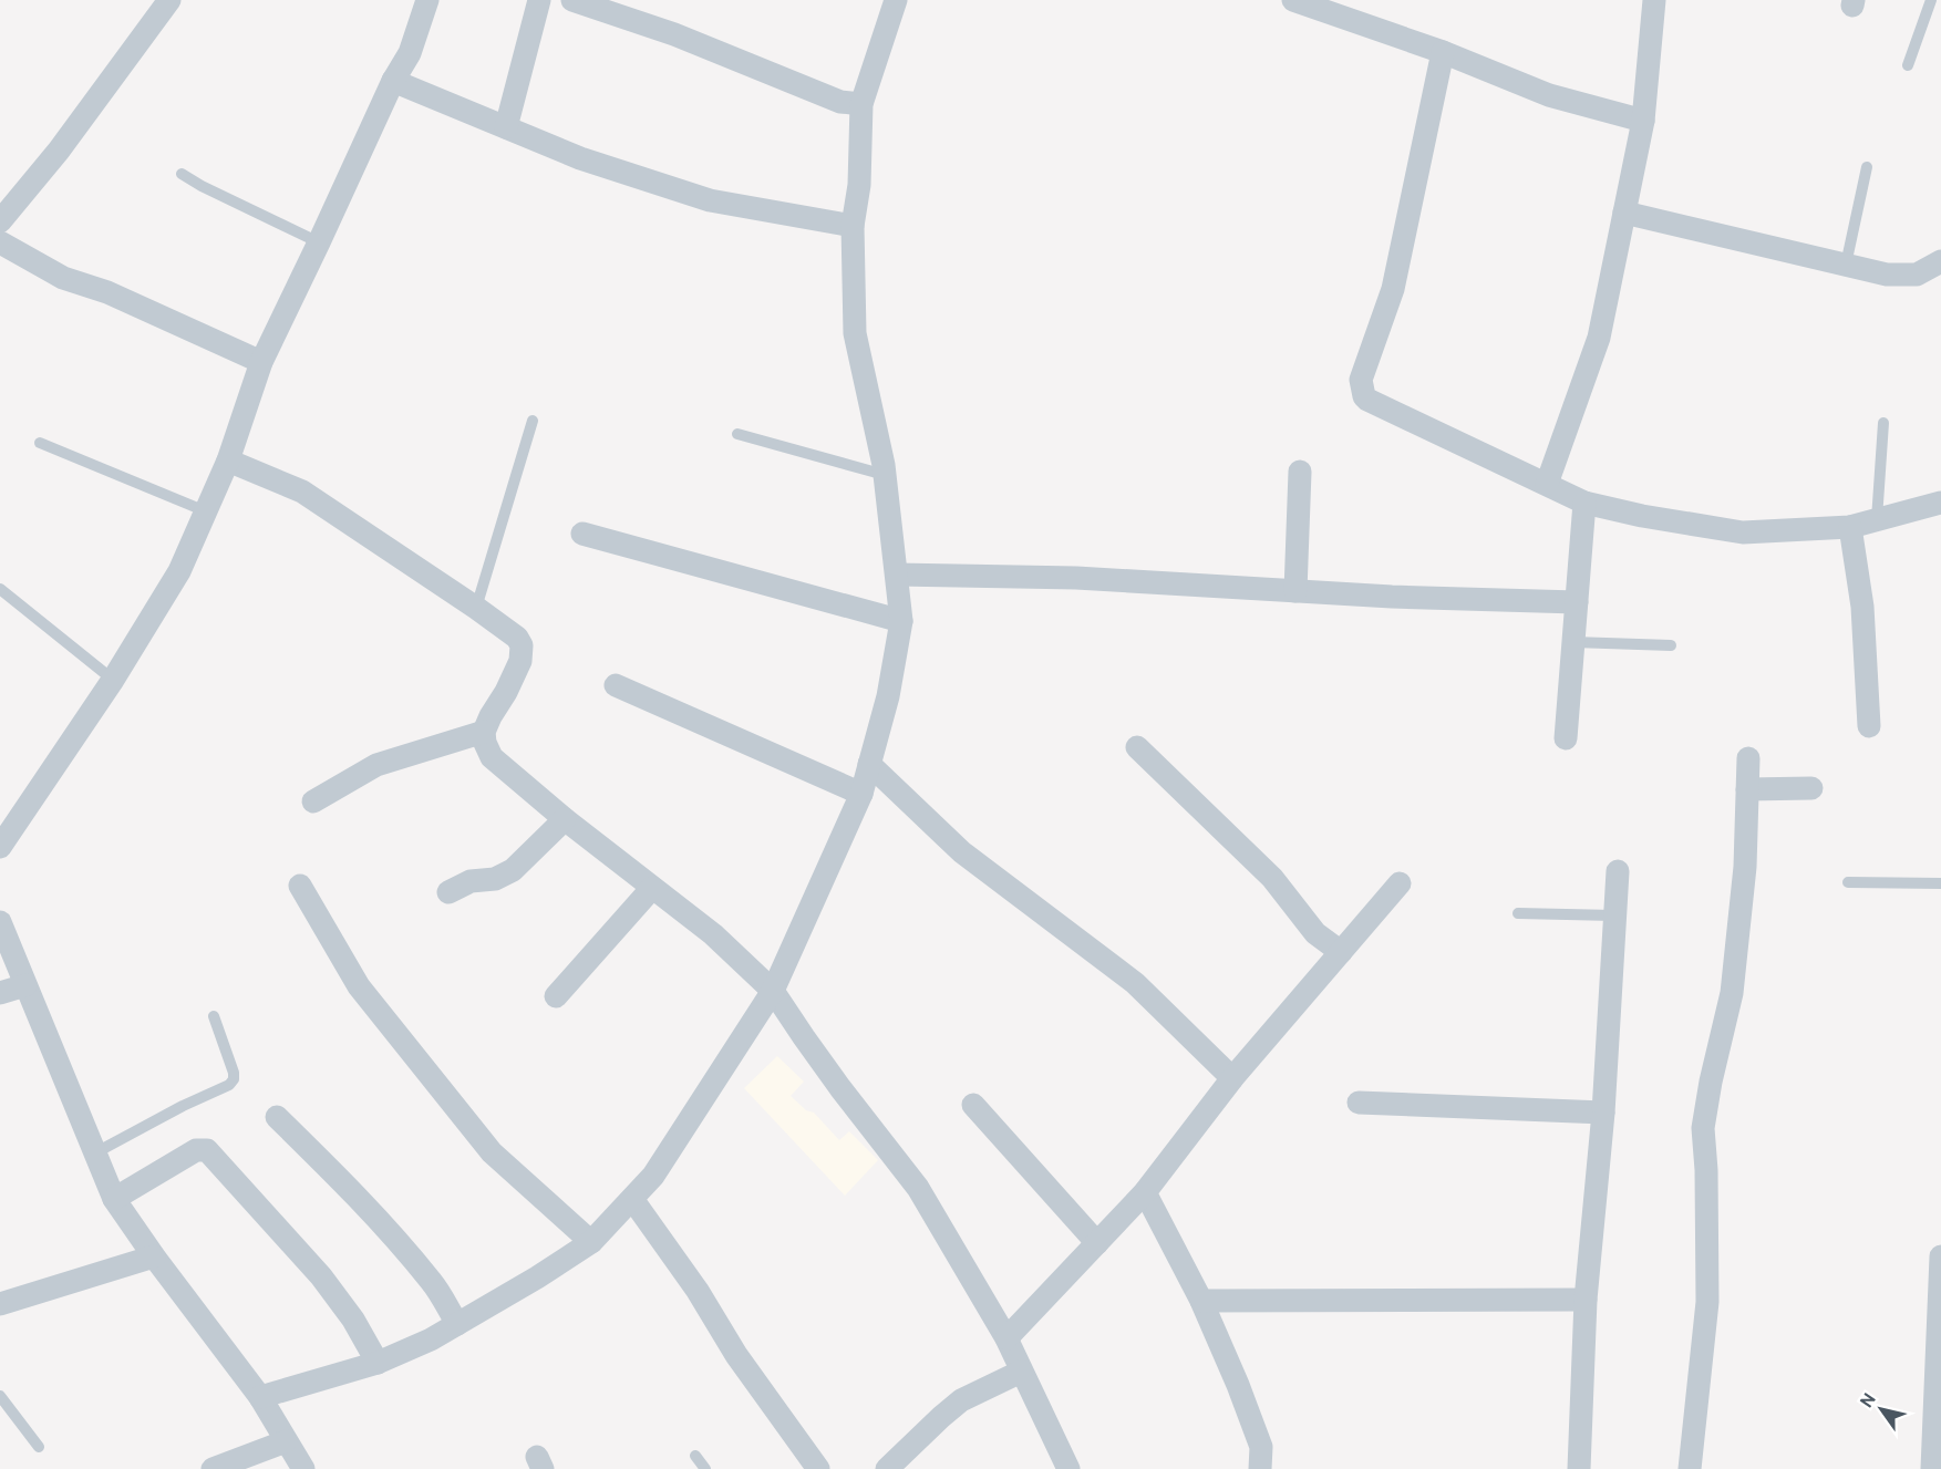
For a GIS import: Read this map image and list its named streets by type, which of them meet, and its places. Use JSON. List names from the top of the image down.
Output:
{
  "north": "top left"
}
